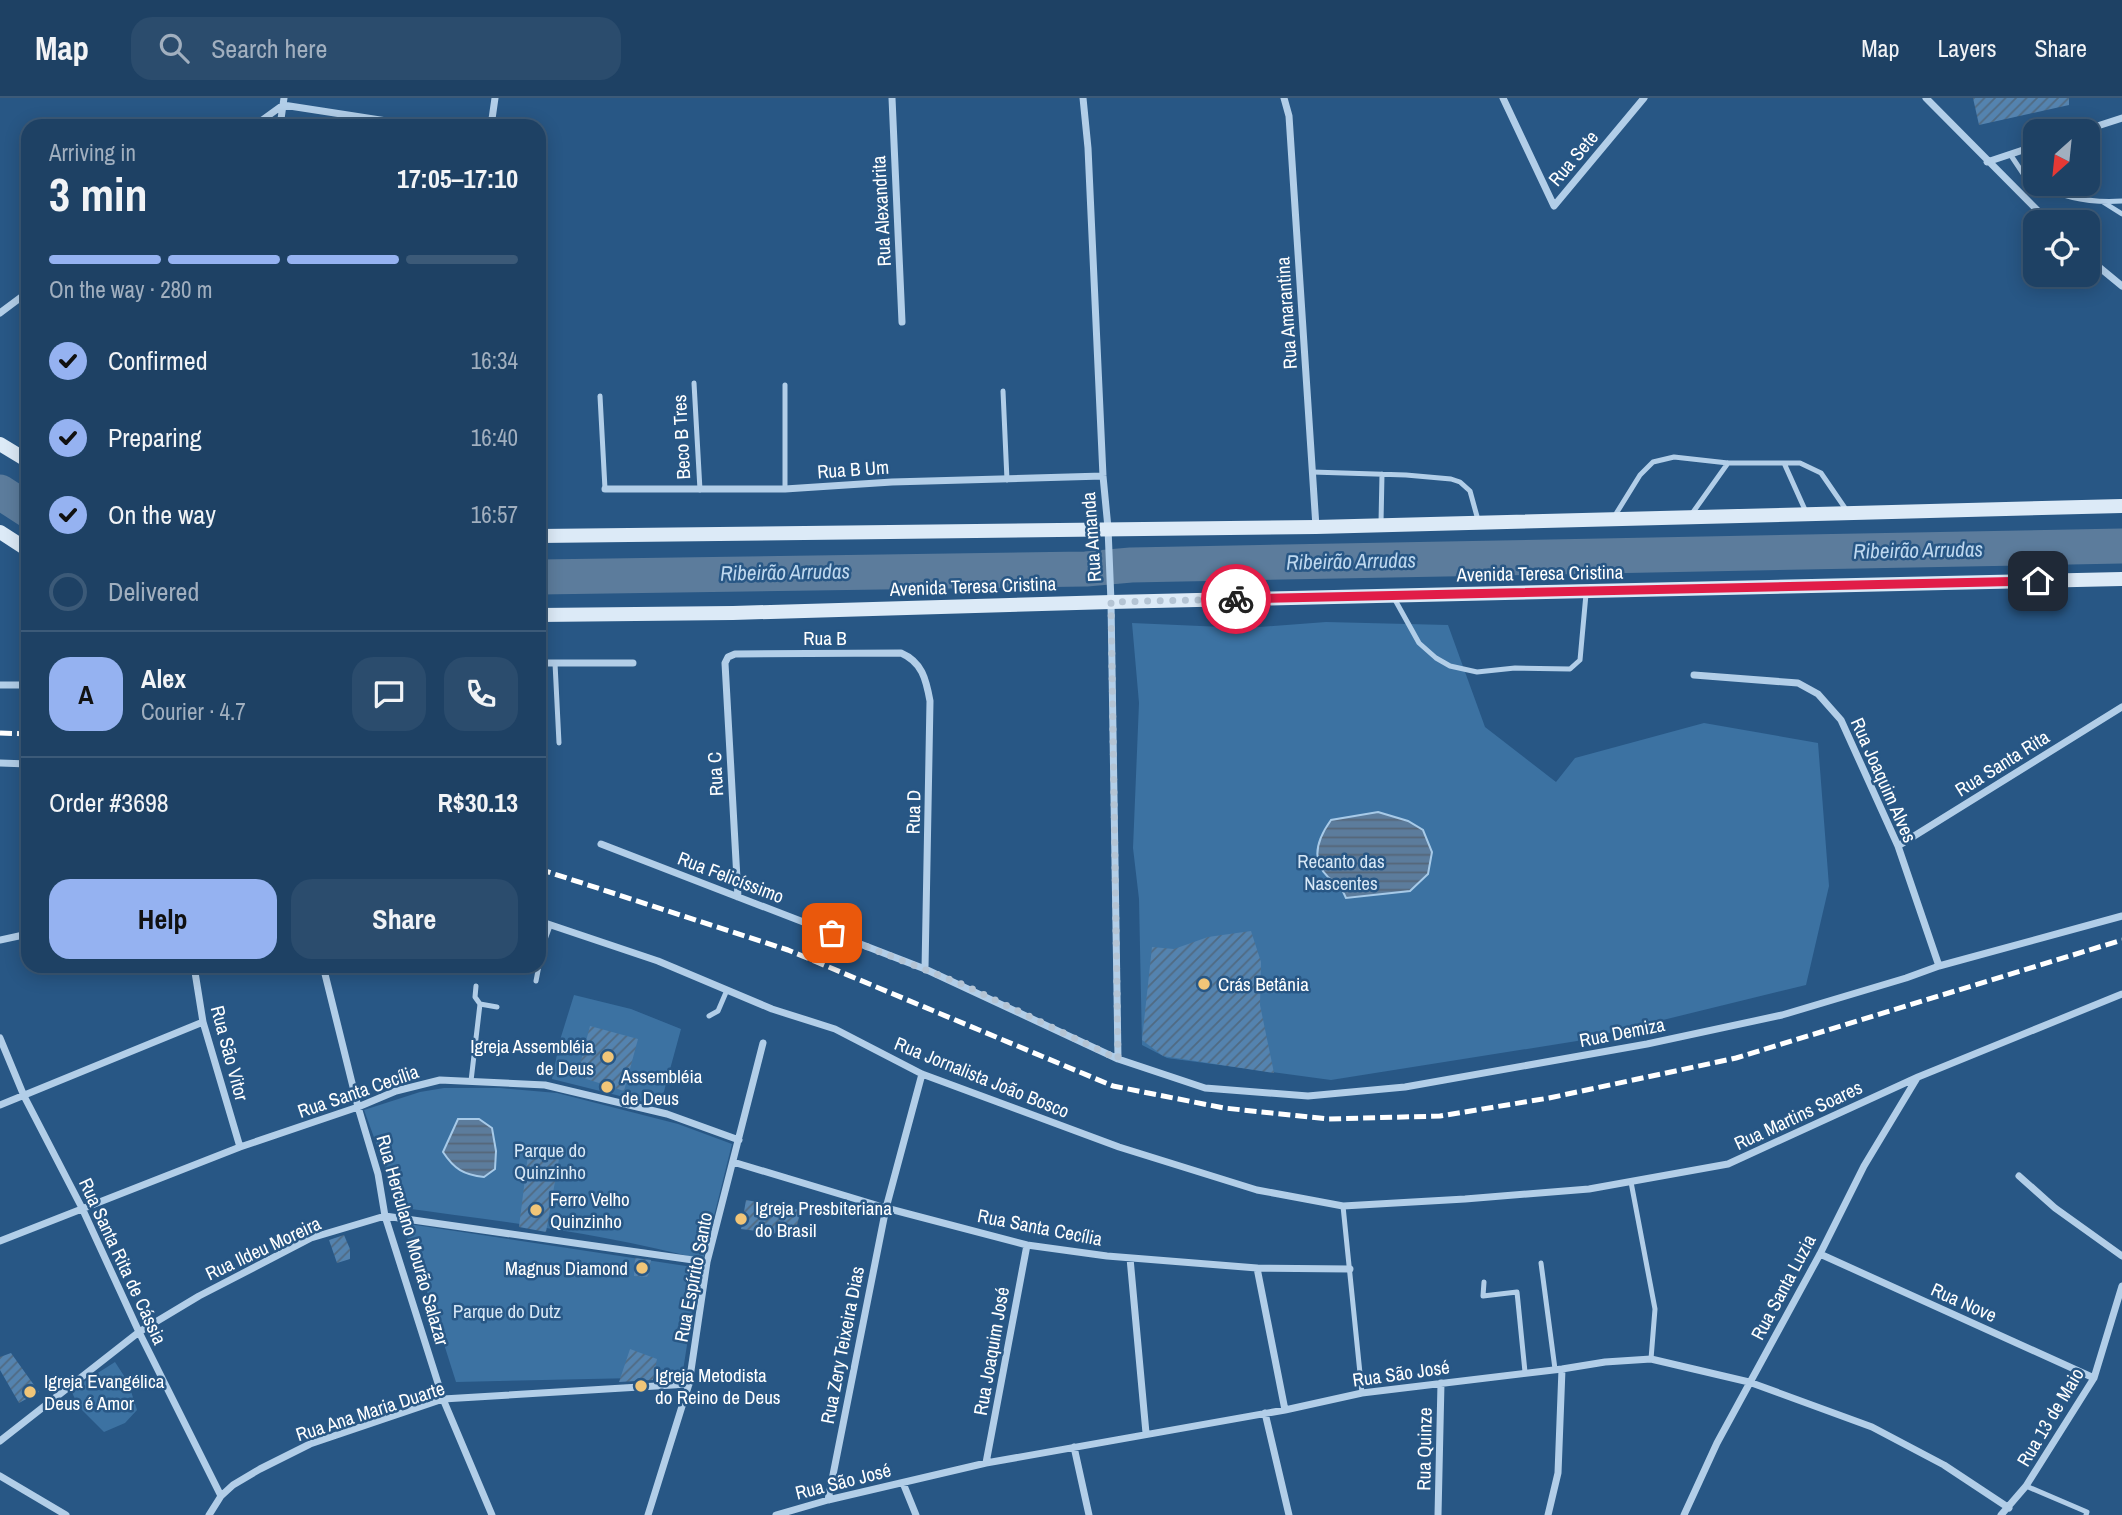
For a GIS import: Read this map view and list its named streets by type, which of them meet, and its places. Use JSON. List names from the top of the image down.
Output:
{
  "streets": {
    "main road": ["Avenida Teresa Cristina"],
    "street": [
      "Rua Sete",
      "Rua Alexandrita",
      "Rua Amarantina",
      "Rua B Um",
      "Rua Amanda",
      "Rua B",
      "Rua Santa Rita",
      "Rua C",
      "Rua Joaquim Alves",
      "Rua D",
      "Rua Felicíssimo",
      "Rua Demiza",
      "Rua São Vitor",
      "Rua Jornalista João Bosco",
      "Rua Santa Cecília",
      "Rua Martins Soares",
      "Rua Herculano Mourão Salazar",
      "Rua Ildeu Moreira",
      "Rua Santa Rita de Cássia",
      "Rua Espírito Santo",
      "Rua Santa Luzia",
      "Rua Nove",
      "Rua Zery Teixeira Dias",
      "Rua Joaquim José",
      "Rua São José",
      "Rua Ana Maria Duarte",
      "Rua 13 de Maio",
      "Rua Quinze"
    ],
    "lane": ["Beco B Tres"]
  },
  "crossings": [
    ["Beco B Tres", "Rua B Um"],
    ["Rua B Um", "Rua Amanda"],
    ["Rua Amanda", "Avenida Teresa Cristina"],
    ["Rua Amanda", "Rua Felicíssimo"],
    ["Rua Amanda", "Rua Demiza"],
    ["Rua B", "Rua C"],
    ["Rua B", "Rua D"],
    ["Rua Santa Rita", "Rua Joaquim Alves"],
    ["Rua C", "Rua Felicíssimo"],
    ["Rua Joaquim Alves", "Rua Demiza"],
    ["Rua D", "Rua Felicíssimo"],
    ["Rua Felicíssimo", "Rua Demiza"],
    ["Rua São Vitor", "Rua Santa Cecília"],
    ["Rua Jornalista João Bosco", "Rua Martins Soares"],
    ["Rua Jornalista João Bosco", "Rua Zery Teixeira Dias"],
    ["Rua Santa Cecília", "Rua Herculano Mourão Salazar"],
    ["Rua Santa Cecília", "Rua Santa Rita de Cássia"],
    ["Rua Santa Cecília", "Rua Espírito Santo"],
    ["Rua Santa Cecília", "Rua Zery Teixeira Dias"],
    ["Rua Santa Cecília", "Rua Joaquim José"],
    ["Rua Martins Soares", "Rua Santa Luzia"],
    ["Rua Herculano Mourão Salazar", "Rua Ildeu Moreira"],
    ["Rua Herculano Mourão Salazar", "Rua Ana Maria Duarte"],
    ["Rua Ildeu Moreira", "Rua Santa Rita de Cássia"],
    ["Rua Ildeu Moreira", "Rua Espírito Santo"],
    ["Rua Santa Rita de Cássia", "Rua Ana Maria Duarte"],
    ["Rua Espírito Santo", "Rua Ana Maria Duarte"],
    ["Rua Santa Luzia", "Rua Nove"],
    ["Rua Santa Luzia", "Rua São José"],
    ["Rua Nove", "Rua 13 de Maio"],
    ["Rua Zery Teixeira Dias", "Rua São José"],
    ["Rua Joaquim José", "Rua São José"],
    ["Rua São José", "Rua 13 de Maio"],
    ["Rua São José", "Rua Quinze"]
  ],
  "water": ["Ribeirão Arrudas"],
  "parks": ["Recanto das Nascentes", "Parque do Quinzinho", "Parque do Dutz"],
  "places": [
    "Crás Betânia",
    "Igreja Assembléia de Deus",
    "Assembléia de Deus",
    "Ferro Velho Quinzinho",
    "Igreja Presbiteriana do Brasil",
    "Magnus Diamond",
    "Igreja Metodista do Reino de Deus",
    "Igreja Evangélica Deus é Amor"
  ],
  "north": "bottom left",
  "page": {
    "header": "Map",
    "search": "Search here",
    "nav": ["Map", "Layers", "Share"],
    "heading": ["3 min", "Arriving in", "17:05–17:10"],
    "panel": [
      "Alex",
      "Courier · 4.7",
      "Order #3698",
      "R$30.13"
    ],
    "bar": "On the way · 280 m",
    "list": [
      ["Confirmed", "16:34"],
      ["Preparing", "16:40"],
      ["On the way", "16:57"],
      "Delivered"
    ],
    "round": "A",
    "buttons": ["Help", "Share"]
  }
}
